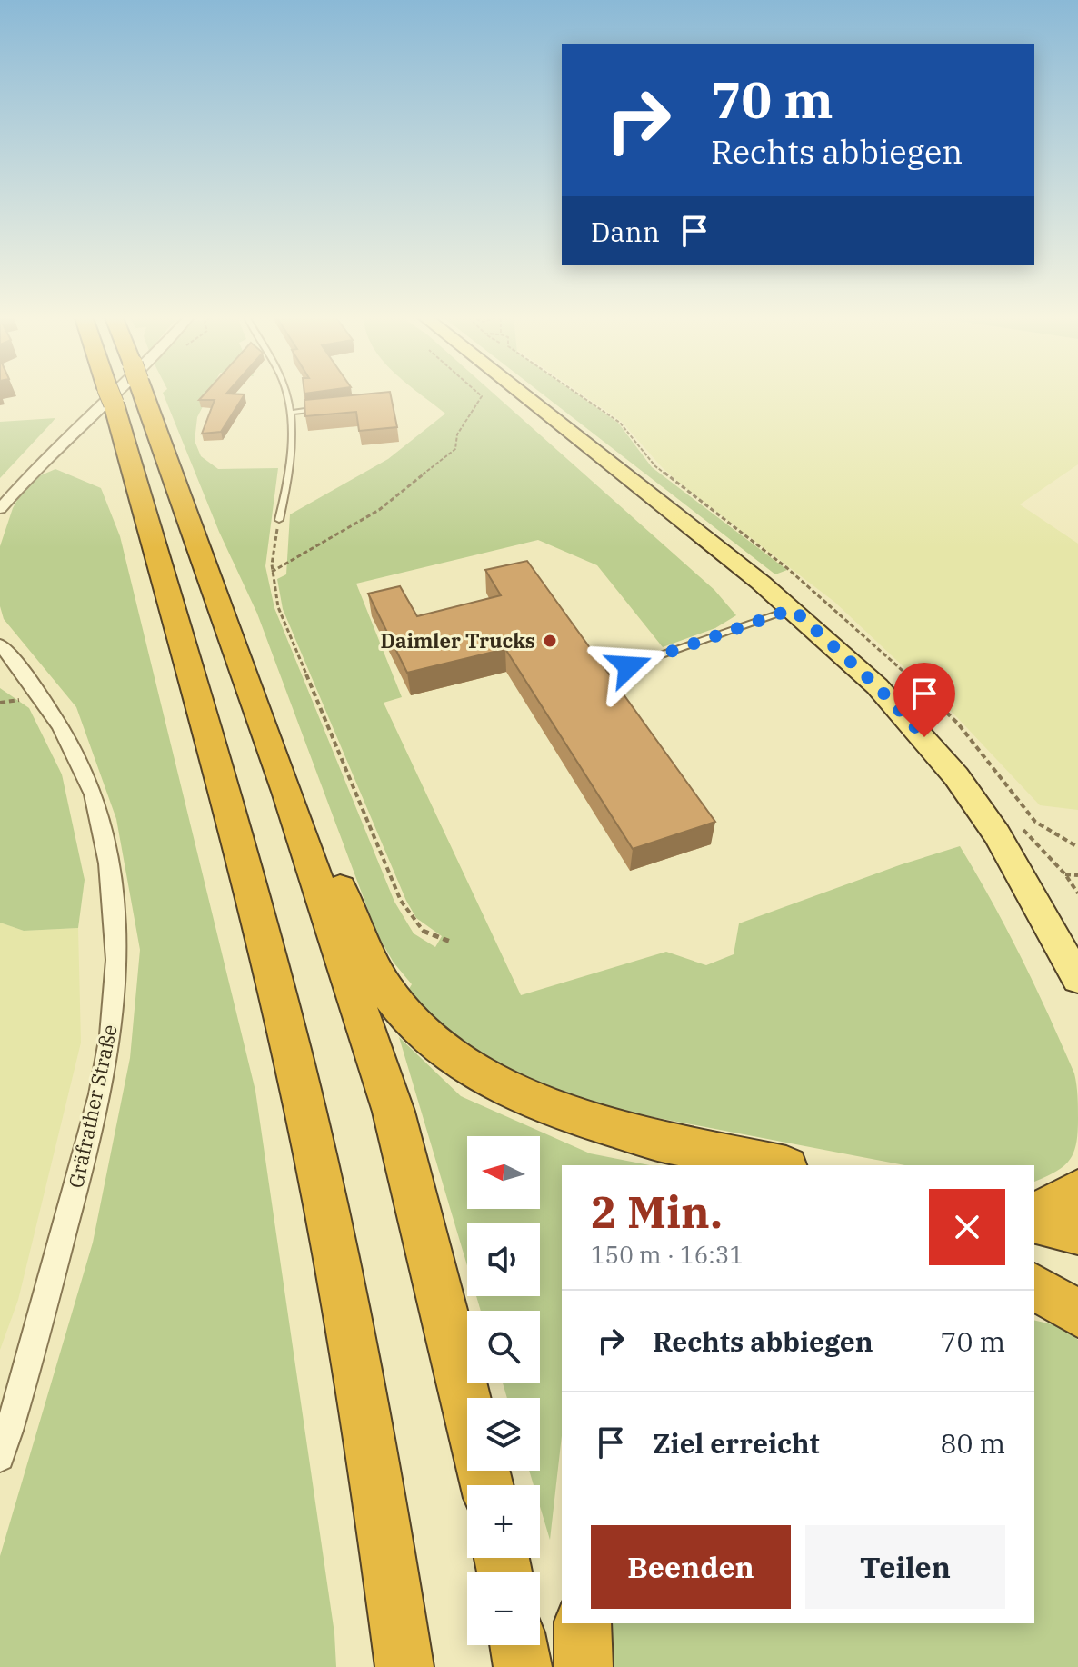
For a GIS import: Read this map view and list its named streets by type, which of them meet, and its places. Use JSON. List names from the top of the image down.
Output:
{
  "streets": {
    "street": ["Gräfrather Straße"]
  },
  "places": ["Daimler Trucks"],
  "north": "left",
  "page": {
    "turn": ["70 m", "Rechts abbiegen"],
    "then": "Dann",
    "map_buttons": ["+", "−"],
    "heading": ["2 Min.", "150 m · 16:31"],
    "list": [
      {
        "name": "Rechts abbiegen",
        "value": "70 m"
      },
      {
        "name": "Ziel erreicht",
        "value": "80 m"
      }
    ],
    "buttons": ["Beenden", "Teilen"]
  }
}
